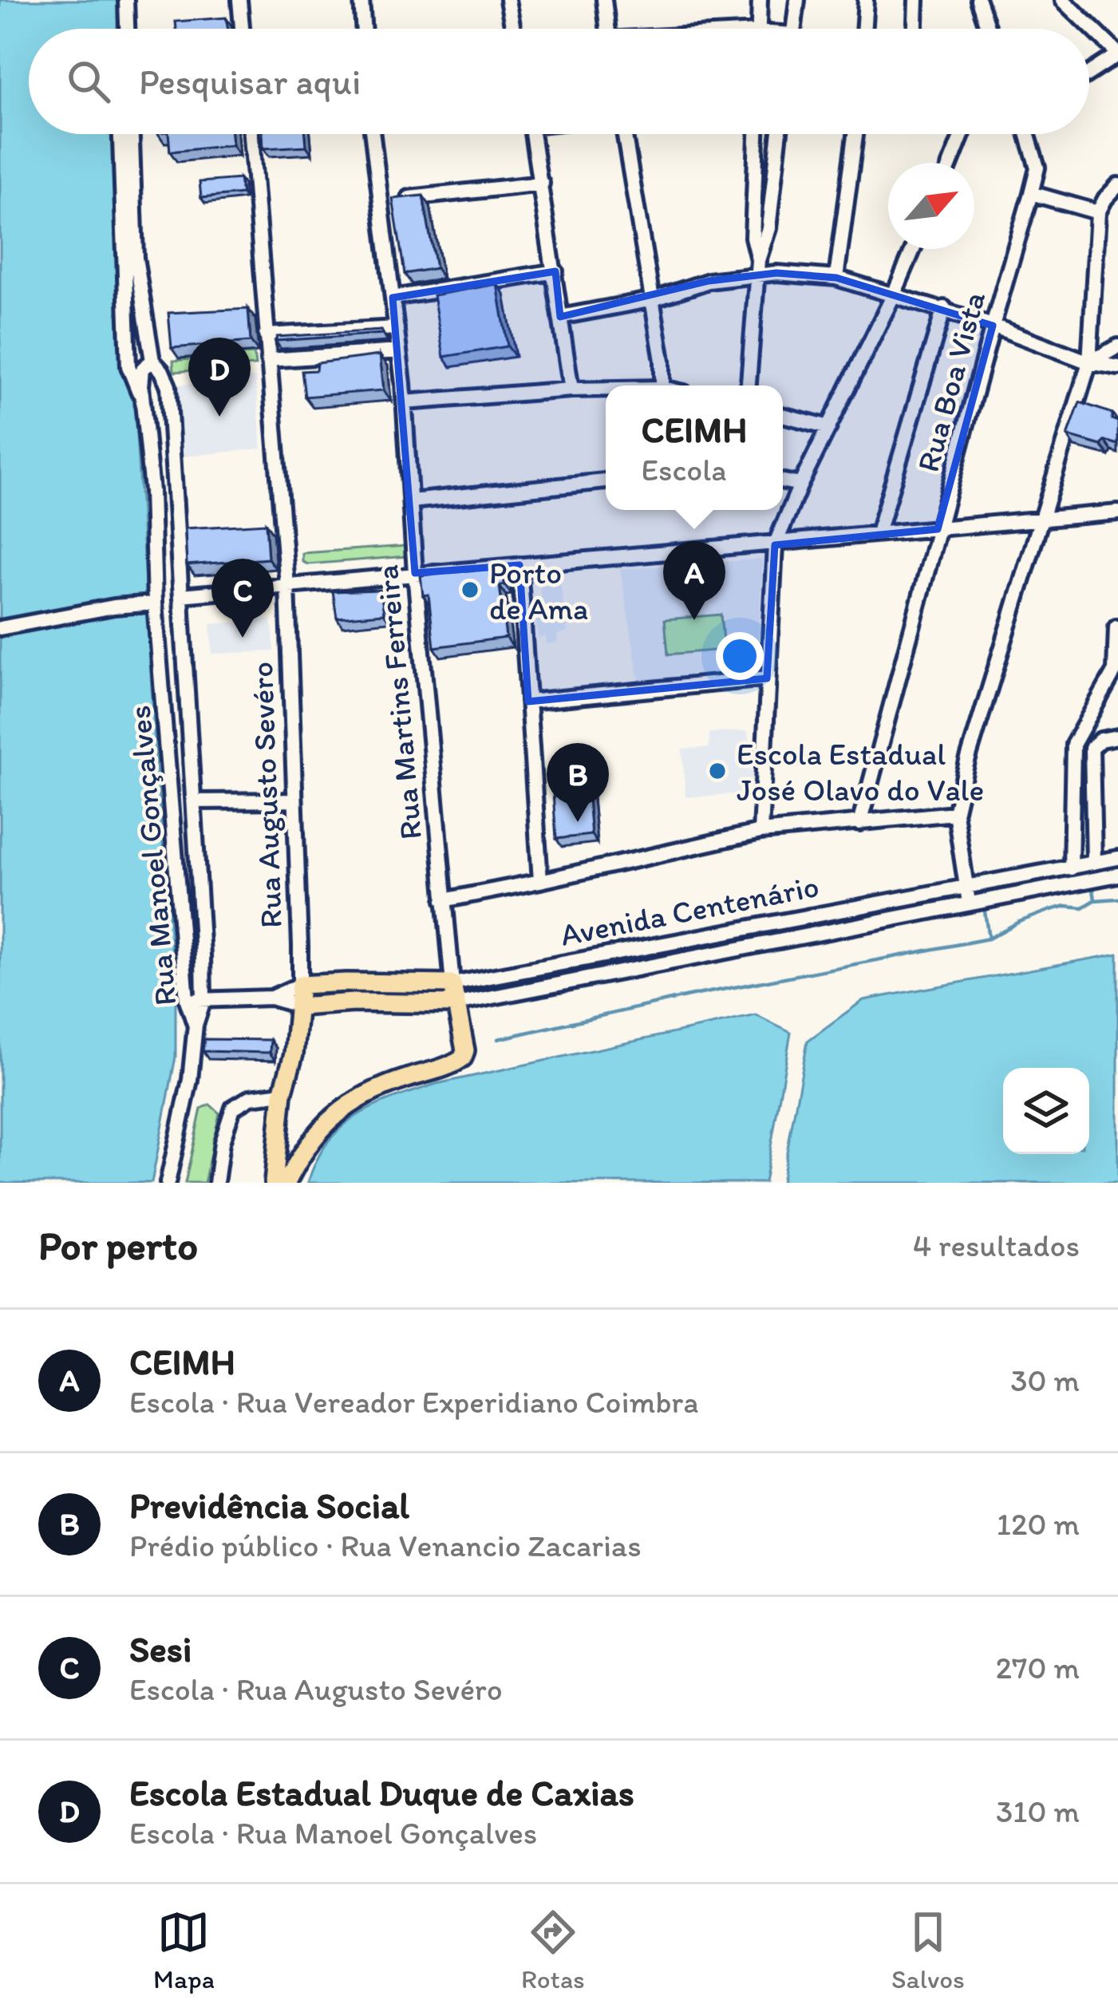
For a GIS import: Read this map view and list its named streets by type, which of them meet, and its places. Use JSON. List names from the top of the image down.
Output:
{
  "streets": {
    "main road": ["Rua Martins Ferreira", "Rua Augusto Sevéro", "Avenida Centenário"],
    "street": ["Rua Boa Vista", "Rua Manoel Gonçalves"]
  },
  "crossings": [
    ["Rua Martins Ferreira", "Avenida Centenário"],
    ["Rua Augusto Sevéro", "Avenida Centenário"],
    ["Rua Manoel Gonçalves", "Avenida Centenário"]
  ],
  "places": ["Porto de Ama", "Escola Estadual José Olavo do Vale"],
  "north": "top right",
  "page": {
    "search": "Pesquisar aqui",
    "pins": [
      "D",
      "A",
      "C",
      "B"
    ],
    "popup": ["CEIMH", "Escola"],
    "heading": ["Por perto", "4 resultados"],
    "list": [
      {
        "mark": "A",
        "name": "CEIMH",
        "note": "Escola · Rua Vereador Experidiano Coimbra",
        "value": "30 m"
      },
      {
        "mark": "B",
        "name": "Previdência Social",
        "note": "Prédio público · Rua Venancio Zacarias",
        "value": "120 m"
      },
      {
        "mark": "C",
        "name": "Sesi",
        "note": "Escola · Rua Augusto Sevéro",
        "value": "270 m"
      },
      {
        "mark": "D",
        "name": "Escola Estadual Duque de Caxias",
        "note": "Escola · Rua Manoel Gonçalves",
        "value": "310 m"
      }
    ],
    "nav": ["Mapa", "Rotas", "Salvos"]
  }
}
